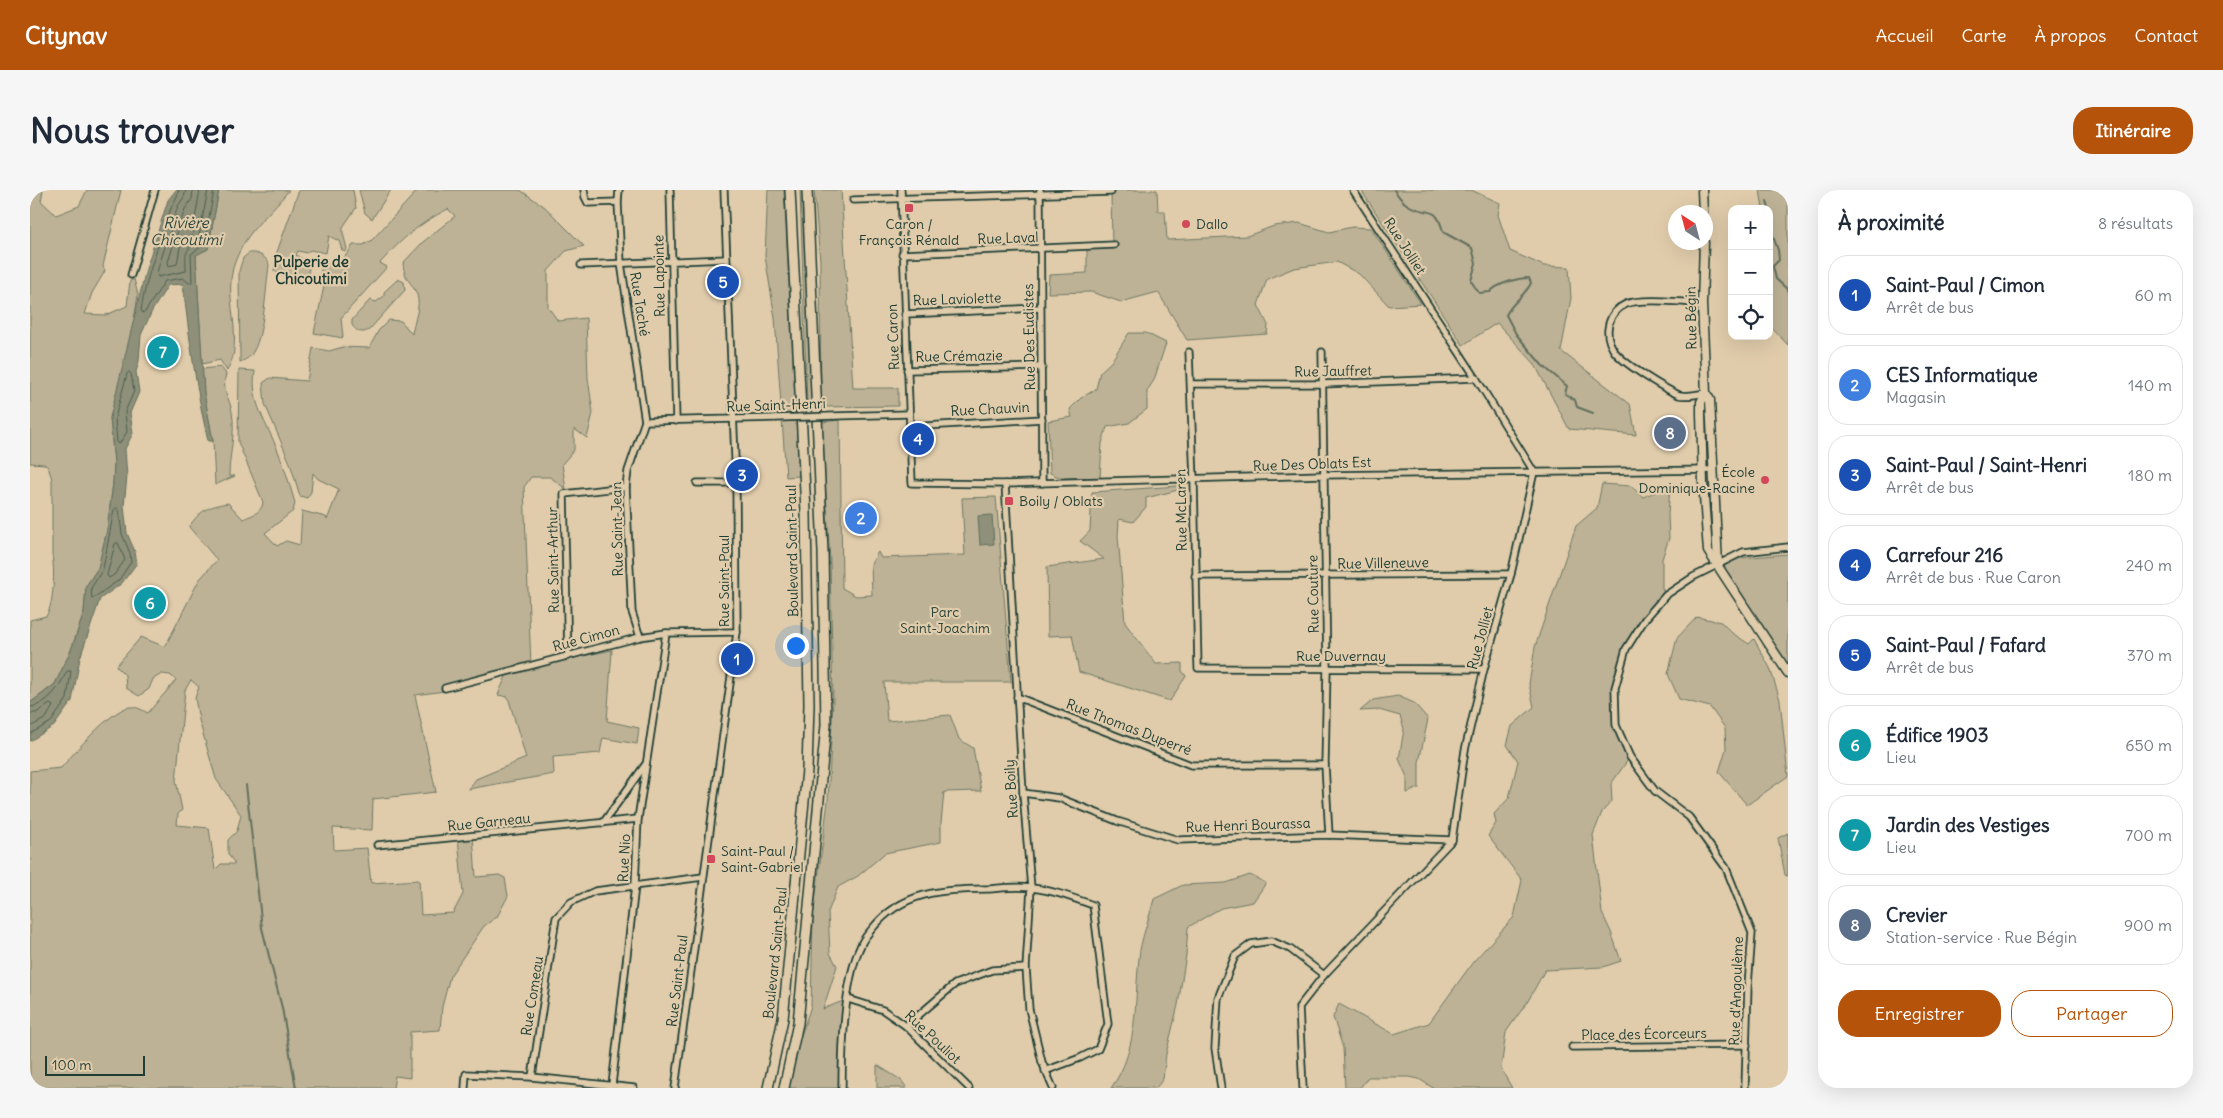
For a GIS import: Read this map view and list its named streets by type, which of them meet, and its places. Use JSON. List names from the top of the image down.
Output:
{
  "streets": {
    "main road": ["Boulevard Saint-Paul"],
    "street": [
      "Rue Laval",
      "Rue Jolliet",
      "Rue Lapointe",
      "Rue Laviolette",
      "Rue Taché",
      "Rue Bégin",
      "Rue Caron",
      "Rue Des Eudistes",
      "Rue Crémazie",
      "Rue Jauffret",
      "Rue Saint-Henri",
      "Rue Chauvin",
      "Rue Des Oblats Est",
      "Rue McLaren",
      "Rue Saint-Jean",
      "Rue Saint-Arthur",
      "Rue Villeneuve",
      "Rue Saint-Paul",
      "Rue Couture",
      "Rue Cimon",
      "Rue Duvernay",
      "Rue Thomas Duperré",
      "Rue Boily",
      "Rue Garneau",
      "Rue Henri Bourassa",
      "Rue Nio",
      "Rue d'Angoulème",
      "Rue Comeau",
      "Place des Écorceurs",
      "Rue Pouliot"
    ]
  },
  "crossings": [
    ["Rue Laval", "Rue Caron"],
    ["Rue Laval", "Rue Des Eudistes"],
    ["Rue Jolliet", "Rue Jauffret"],
    ["Rue Jolliet", "Rue Des Oblats Est"],
    ["Rue Jolliet", "Rue Villeneuve"],
    ["Rue Jolliet", "Rue Duvernay"],
    ["Rue Jolliet", "Rue Henri Bourassa"],
    ["Rue Lapointe", "Rue Saint-Henri"],
    ["Rue Laviolette", "Rue Caron"],
    ["Rue Laviolette", "Rue Des Eudistes"],
    ["Rue Taché", "Rue Saint-Henri"],
    ["Rue Taché", "Rue Saint-Jean"],
    ["Rue Bégin", "Rue Des Oblats Est"],
    ["Rue Bégin", "Rue d'Angoulème"],
    ["Rue Caron", "Rue Crémazie"],
    ["Rue Caron", "Rue Saint-Henri"],
    ["Rue Caron", "Rue Chauvin"],
    ["Rue Caron", "Rue Des Oblats Est"],
    ["Rue Des Eudistes", "Rue Crémazie"],
    ["Rue Des Eudistes", "Rue Chauvin"],
    ["Rue Des Eudistes", "Rue Des Oblats Est"],
    ["Rue Jauffret", "Rue McLaren"],
    ["Rue Jauffret", "Rue Couture"],
    ["Rue Saint-Henri", "Rue Saint-Jean"],
    ["Rue Saint-Henri", "Rue Saint-Paul"],
    ["Rue Des Oblats Est", "Rue McLaren"],
    ["Rue Des Oblats Est", "Rue Couture"],
    ["Rue Des Oblats Est", "Rue Boily"],
    ["Rue McLaren", "Rue Villeneuve"],
    ["Rue McLaren", "Rue Duvernay"],
    ["Rue Saint-Jean", "Rue Saint-Arthur"],
    ["Rue Saint-Jean", "Rue Cimon"],
    ["Rue Saint-Arthur", "Rue Cimon"],
    ["Rue Villeneuve", "Rue Couture"],
    ["Rue Saint-Paul", "Rue Cimon"],
    ["Rue Couture", "Rue Duvernay"],
    ["Rue Couture", "Rue Thomas Duperré"],
    ["Rue Couture", "Rue Henri Bourassa"],
    ["Rue Cimon", "Rue Nio"],
    ["Rue Thomas Duperré", "Rue Boily"],
    ["Rue Boily", "Rue Henri Bourassa"],
    ["Rue Garneau", "Rue Nio"],
    ["Rue Nio", "Rue Comeau"],
    ["Rue d'Angoulème", "Place des Écorceurs"]
  ],
  "districts": ["Pulperie de Chicoutimi"],
  "water": ["Rivière Chicoutimi"],
  "parks": ["Parc Saint-Joachim"],
  "places": {
    "transit": ["Caron / François Rénald", "Boily / Oblats", "Saint-Paul / Saint-Gabriel"],
    "other": ["Dallo", "École Dominique-Racine"]
  },
  "scale_bar": "100 m",
  "north": "top left",
  "page": {
    "header": "Citynav",
    "nav": [
      "Accueil",
      "Carte",
      "À propos",
      "Contact"
    ],
    "buttons": [
      "Itinéraire",
      ["Enregistrer", "Partager"]
    ],
    "title": "Nous trouver",
    "heading": ["À proximité", "8 résultats"],
    "map_buttons": ["+", "−"],
    "list": [
      {
        "mark": "1",
        "name": "Saint-Paul / Cimon",
        "note": "Arrêt de bus",
        "value": "60 m"
      },
      {
        "mark": "2",
        "name": "CES Informatique",
        "note": "Magasin",
        "value": "140 m"
      },
      {
        "mark": "3",
        "name": "Saint-Paul / Saint-Henri",
        "note": "Arrêt de bus",
        "value": "180 m"
      },
      {
        "mark": "4",
        "name": "Carrefour 216",
        "note": "Arrêt de bus · Rue Caron",
        "value": "240 m"
      },
      {
        "mark": "5",
        "name": "Saint-Paul / Fafard",
        "note": "Arrêt de bus",
        "value": "370 m"
      },
      {
        "mark": "6",
        "name": "Édifice 1903",
        "note": "Lieu",
        "value": "650 m"
      },
      {
        "mark": "7",
        "name": "Jardin des Vestiges",
        "note": "Lieu",
        "value": "700 m"
      },
      {
        "mark": "8",
        "name": "Crevier",
        "note": "Station-service · Rue Bégin",
        "value": "900 m"
      }
    ],
    "pins": [
      "5",
      "7",
      "8",
      "4",
      "3",
      "2",
      "6",
      "1"
    ],
    "scale": "100 m"
  }
}
